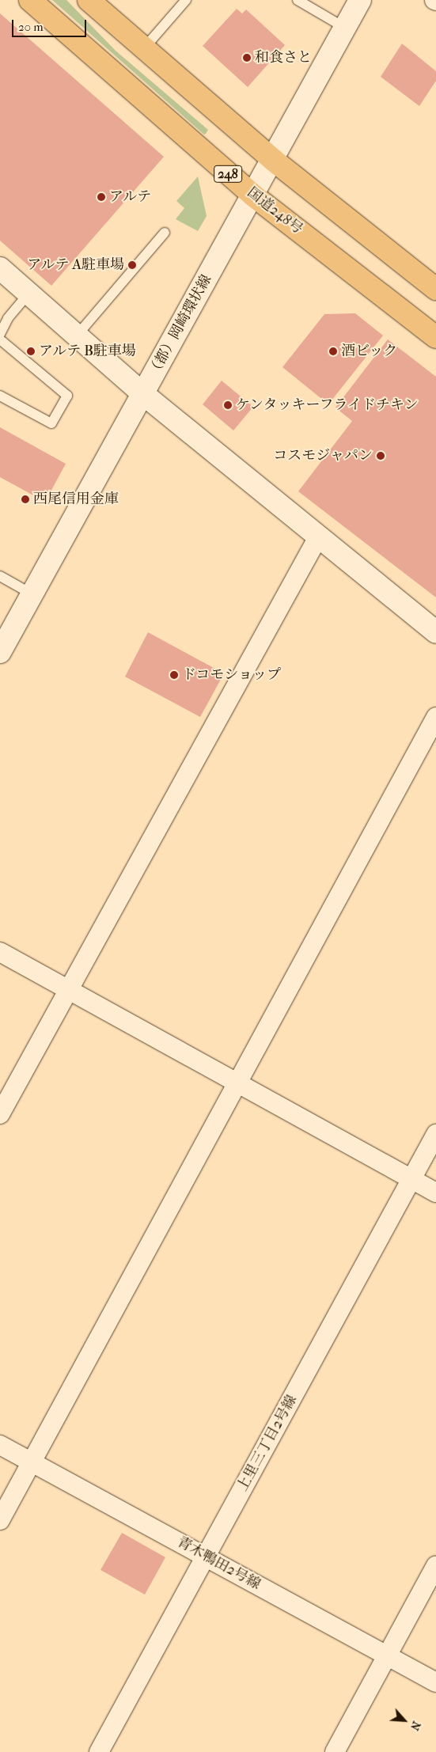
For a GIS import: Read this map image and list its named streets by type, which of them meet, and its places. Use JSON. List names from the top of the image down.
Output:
{
  "streets": {
    "highway": ["248", "国道248号"],
    "street": ["（都）岡崎環状線", "上里三丁目2号線", "青木鴨田2号線"]
  },
  "crossings": [
    ["国道248号", "（都）岡崎環状線"],
    ["上里三丁目2号線", "青木鴨田2号線"]
  ],
  "places": [
    "和食さと",
    "アルテ",
    "アルテ A駐車場",
    "アルテ B駐車場",
    "酒ビック",
    "ケンタッキーフライドチキン",
    "コスモジャパン",
    "西尾信用金庫",
    "ドコモショップ"
  ],
  "scale_bar": "20 m",
  "north": "bottom right"
}
